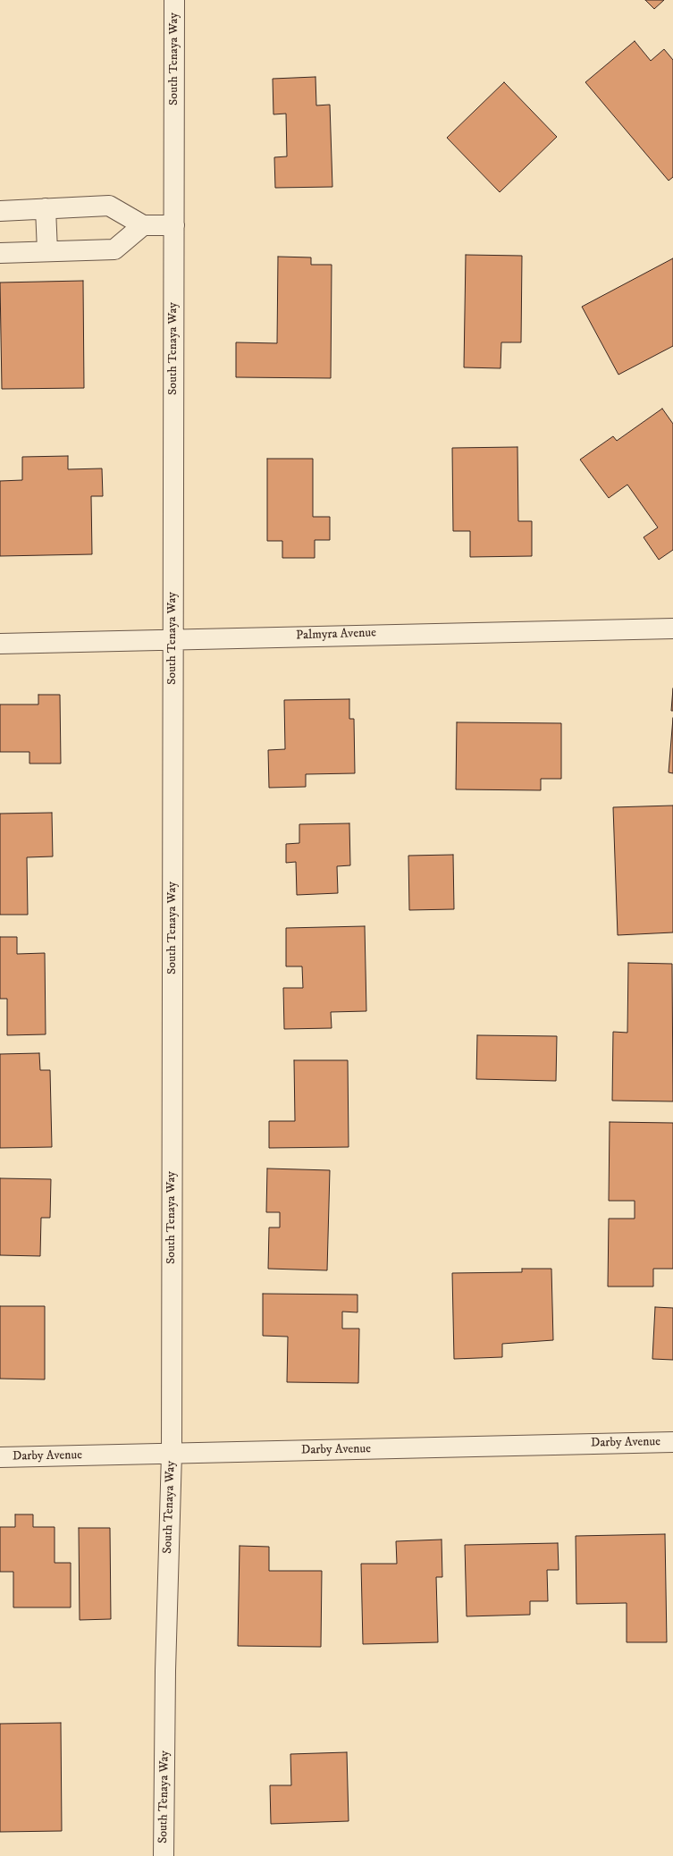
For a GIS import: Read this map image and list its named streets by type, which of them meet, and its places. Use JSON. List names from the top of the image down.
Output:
{
  "streets": {
    "street": ["South Tenaya Way", "Palmyra Avenue", "Darby Avenue"]
  },
  "crossings": [
    ["South Tenaya Way", "Palmyra Avenue"],
    ["South Tenaya Way", "Darby Avenue"]
  ]
}
